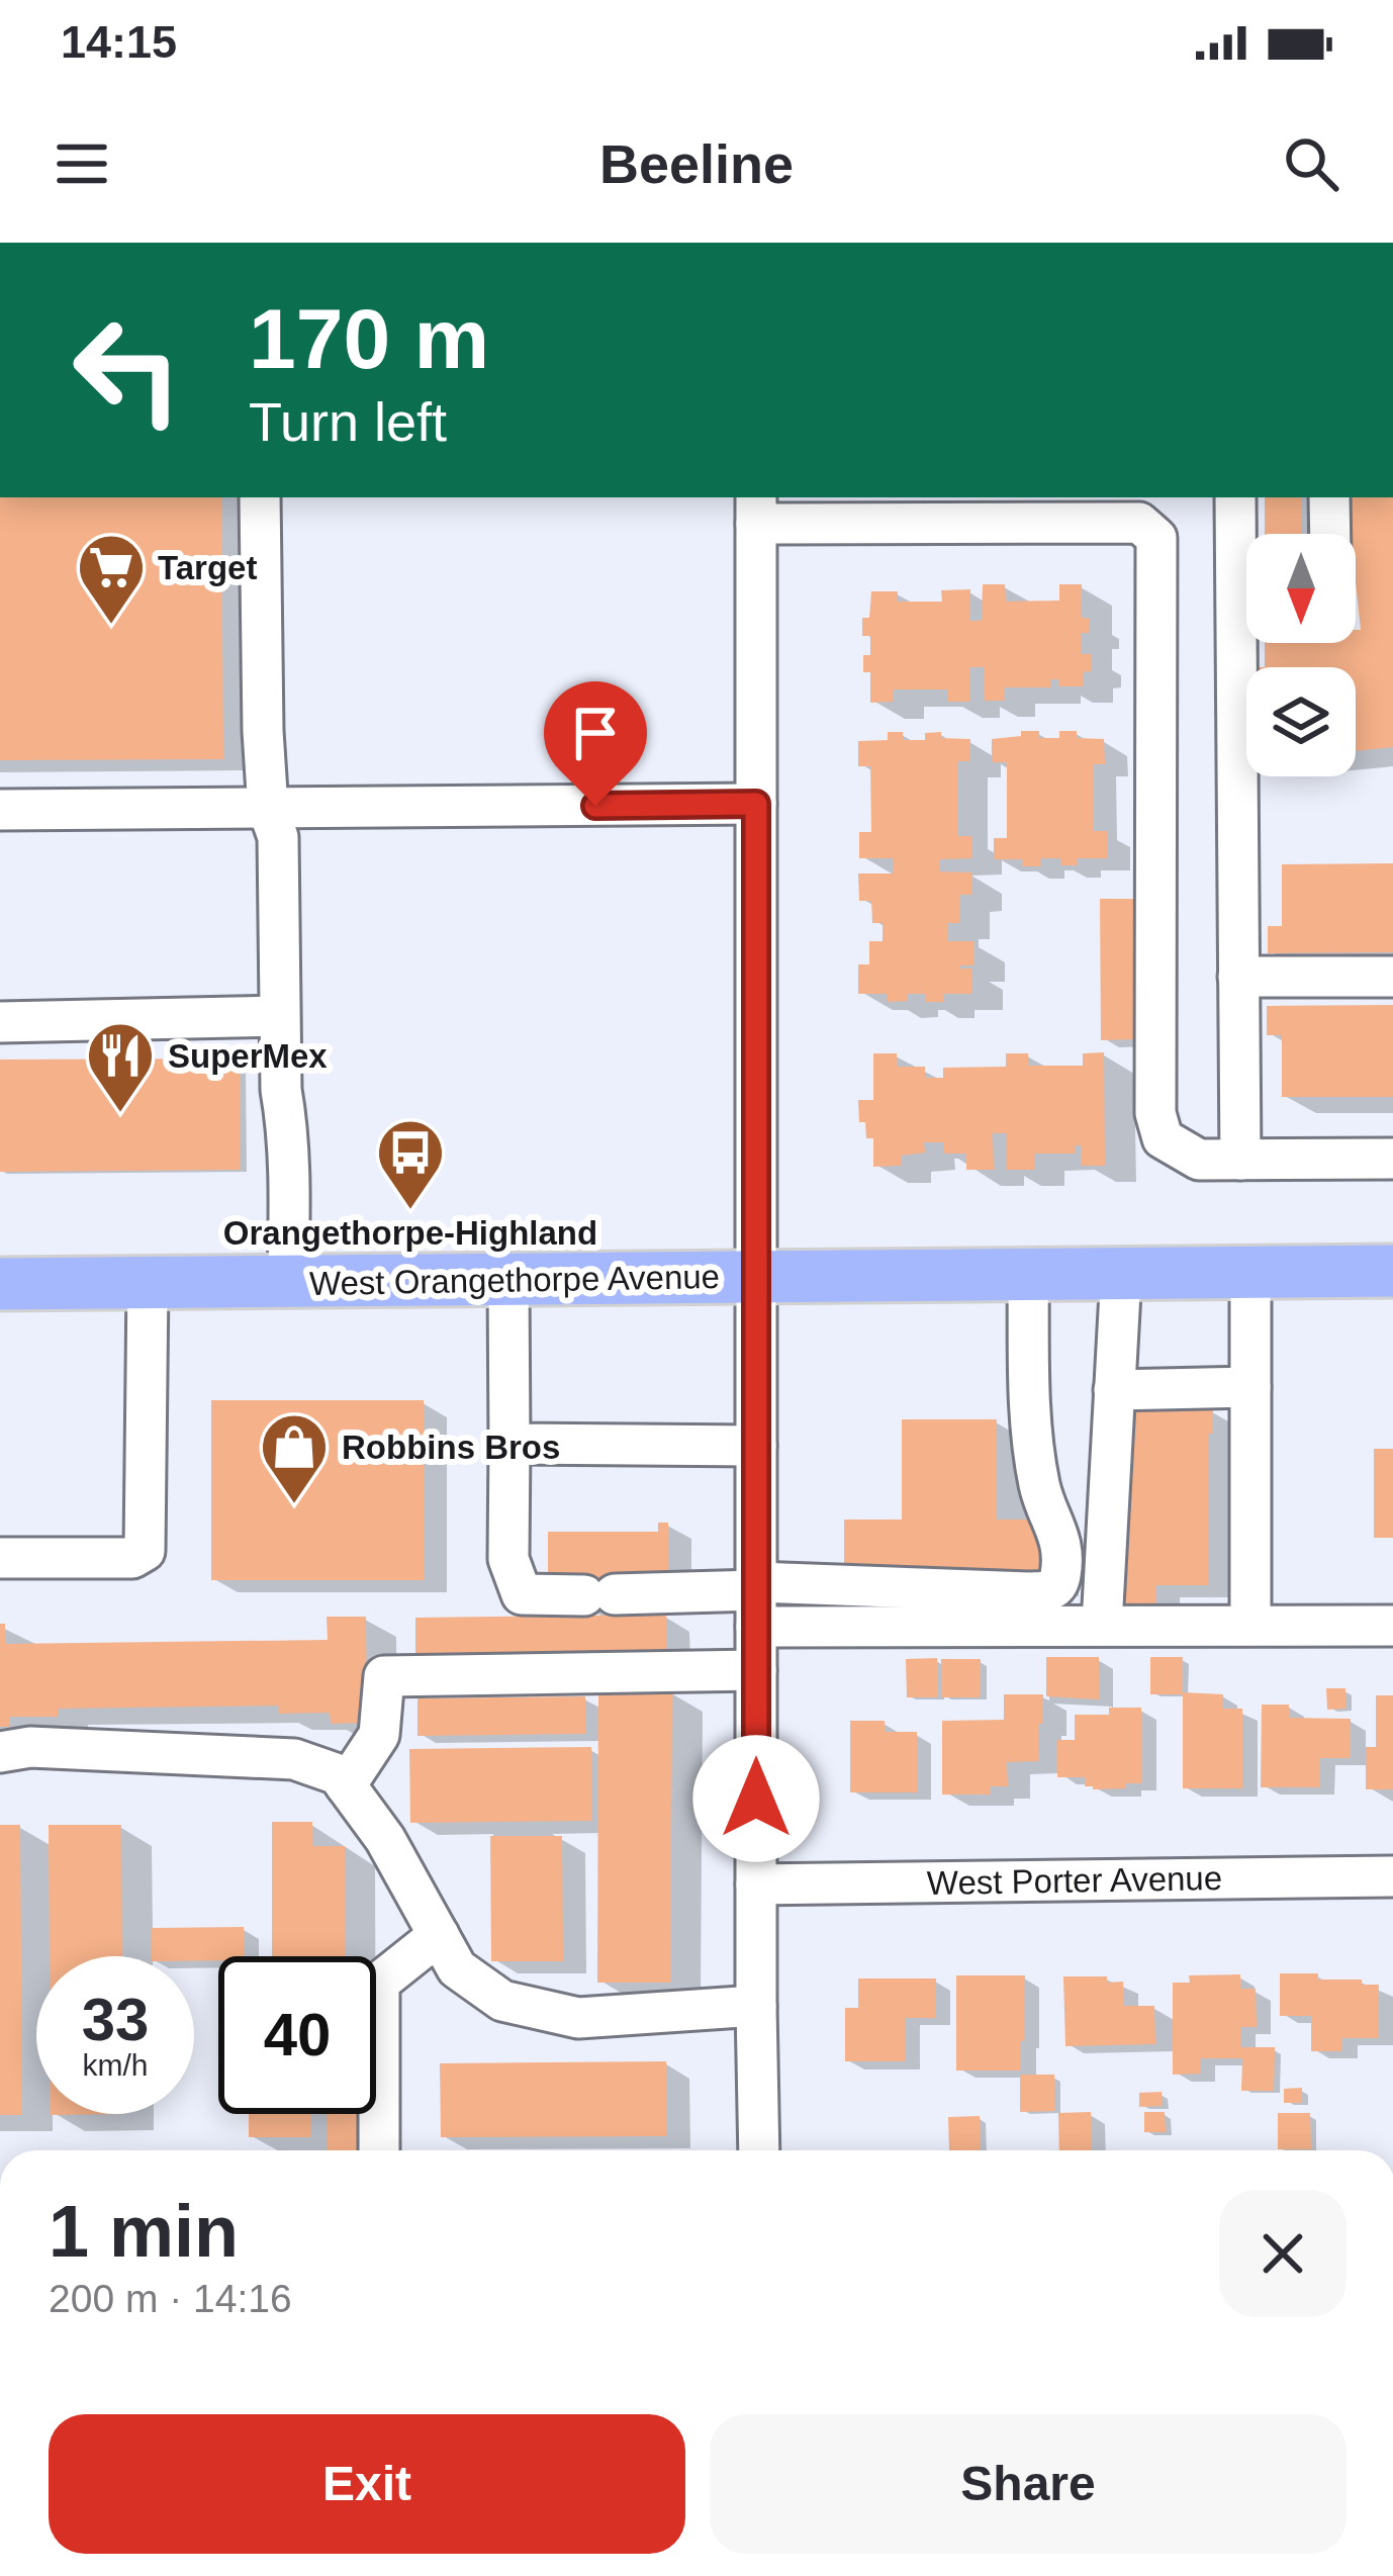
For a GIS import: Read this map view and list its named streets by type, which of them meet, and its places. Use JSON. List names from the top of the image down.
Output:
{
  "streets": {
    "main road": ["West Orangethorpe Avenue"],
    "street": ["West Porter Avenue"]
  },
  "places": {
    "supermarket": ["Target"],
    "restaurant": ["SuperMex"],
    "bus stop": ["Orangethorpe-Highland"],
    "shop": ["Robbins Bros"]
  },
  "north": "bottom",
  "page": {
    "status": "14:15",
    "header": "Beeline",
    "turn": ["170 m", "Turn left"],
    "speed": "33 km/h",
    "limit": "40",
    "heading": ["1 min", "200 m · 14:16"],
    "buttons": ["Exit", "Share"]
  }
}
